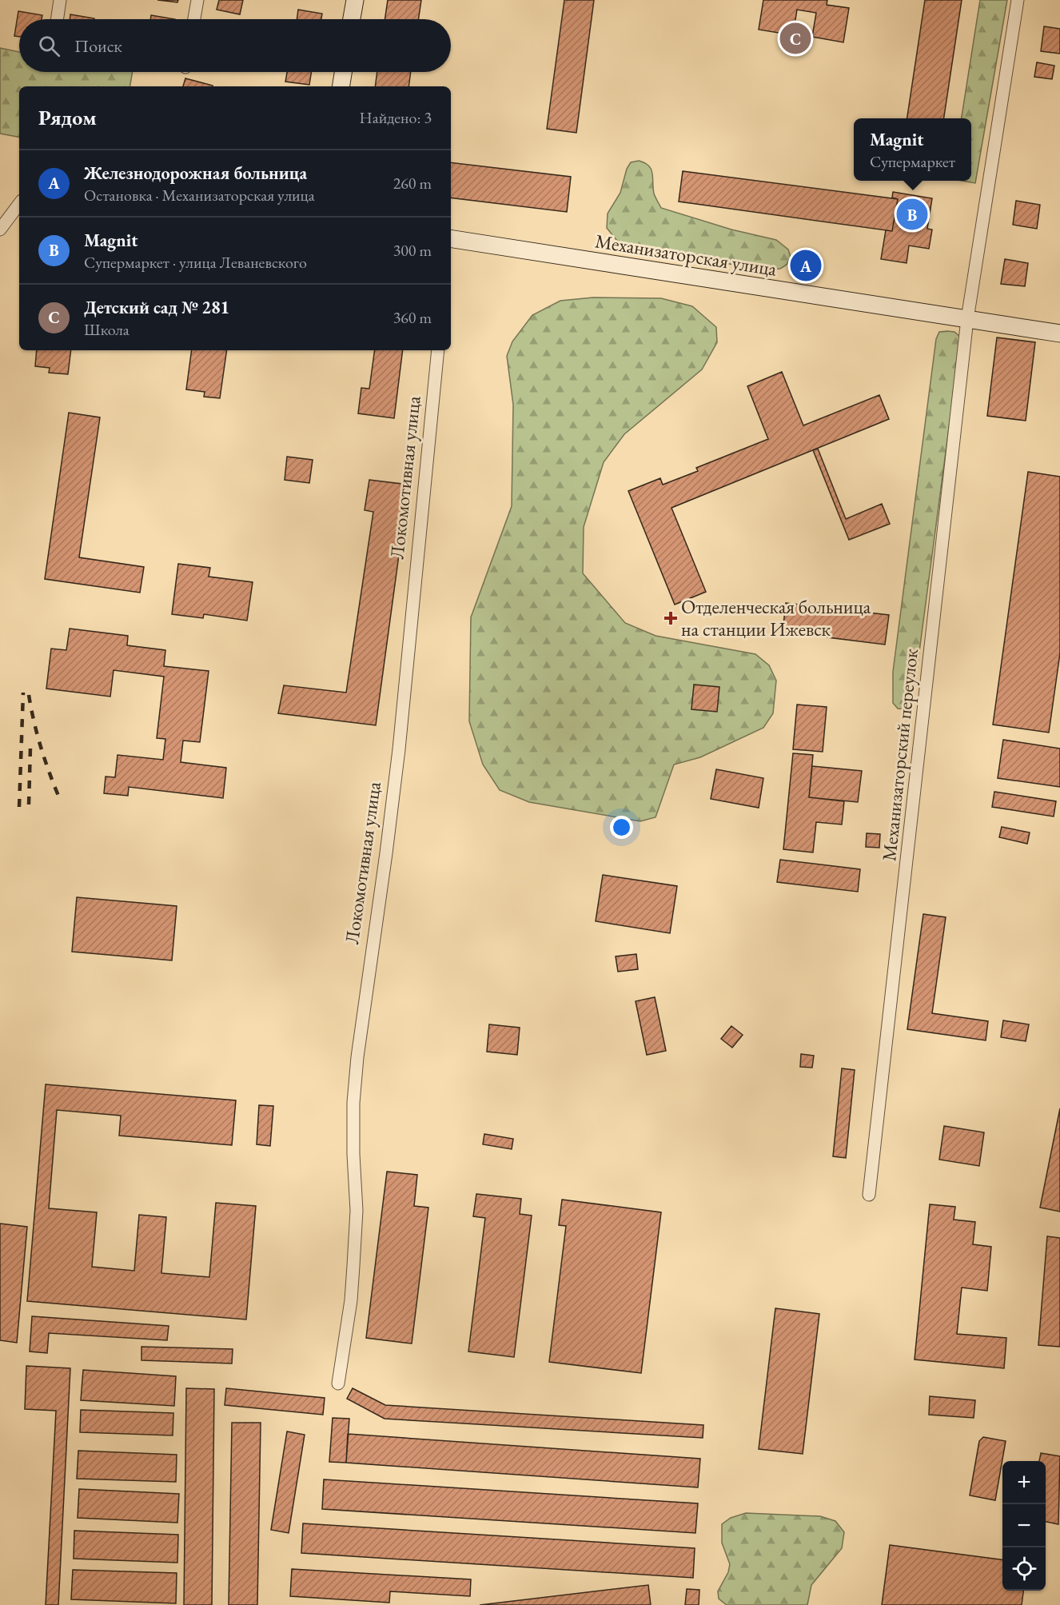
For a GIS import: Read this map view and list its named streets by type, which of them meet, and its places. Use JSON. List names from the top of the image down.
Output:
{
  "streets": {
    "street": ["Механизаторская улица", "Локомотивная улица", "Механизаторский переулок"]
  },
  "crossings": [
    ["Механизаторская улица", "Механизаторский переулок"]
  ],
  "places": {
    "health": ["Отделенческая больница на станции Ижевск"]
  },
  "page": {
    "search": "Поиск",
    "pins": ["C", "B", "A"],
    "heading": ["Рядом", "Найдено: 3"],
    "popup": ["Magnit", "Супермаркет"],
    "list": [
      {
        "mark": "A",
        "name": "Железнодорожная больница",
        "note": "Остановка · Механизаторская улица",
        "value": "260 m"
      },
      {
        "mark": "B",
        "name": "Magnit",
        "note": "Супермаркет · улица Леваневского",
        "value": "300 m"
      },
      {
        "mark": "C",
        "name": "Детский сад № 281",
        "note": "Школа",
        "value": "360 m"
      }
    ],
    "map_buttons": ["+", "−"]
  }
}
